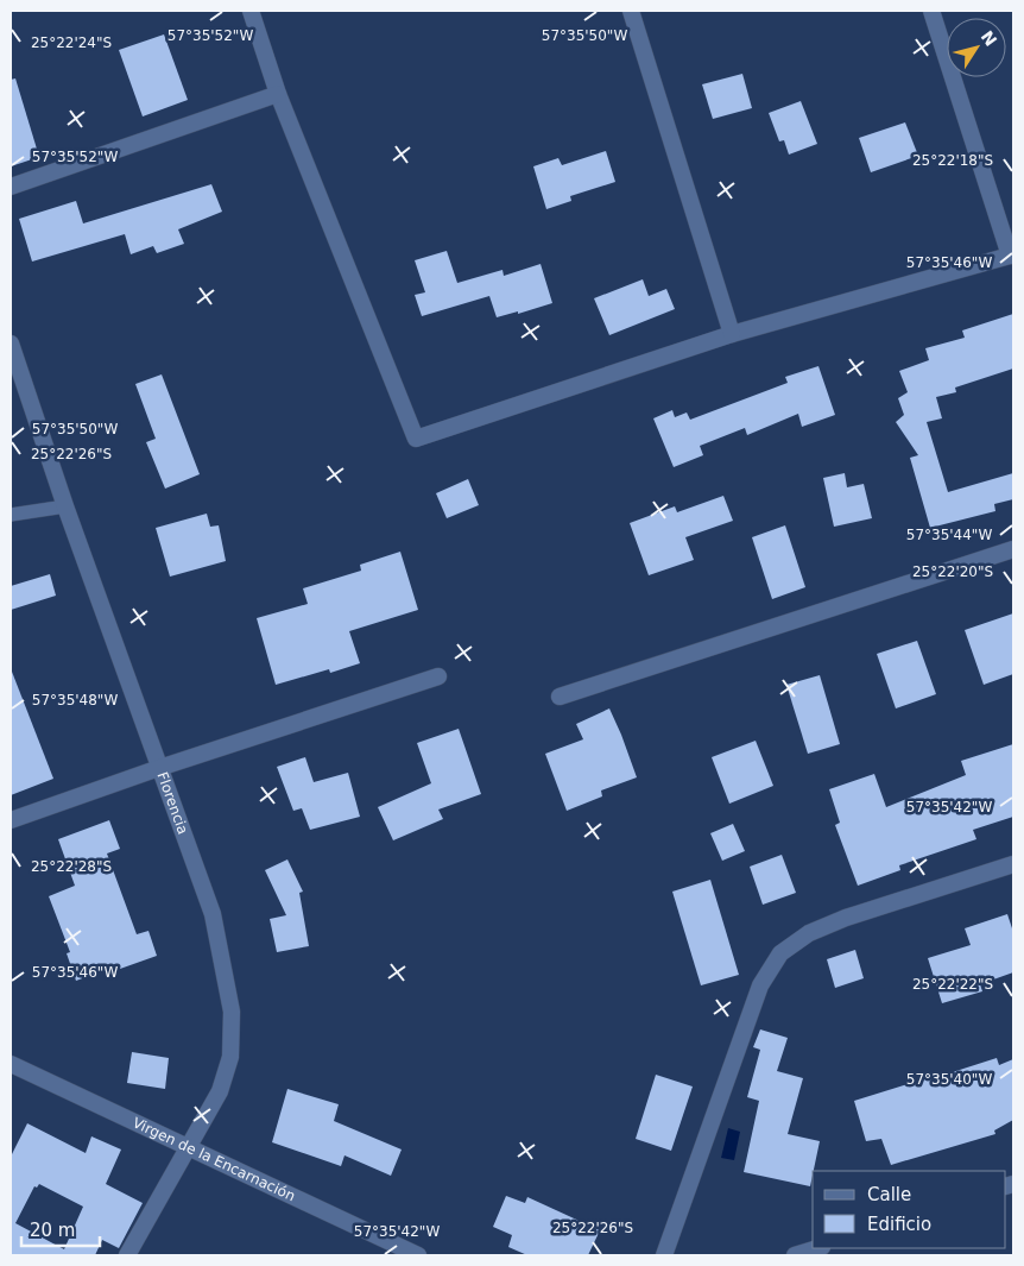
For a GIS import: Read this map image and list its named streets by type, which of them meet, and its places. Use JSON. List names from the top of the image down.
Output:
{
  "streets": {
    "street": ["Florencia", "Virgen de la Encarnación"]
  },
  "crossings": [
    ["Florencia", "Virgen de la Encarnación"]
  ],
  "legend": ["Calle", "Edificio"],
  "scale_bar": "20 m",
  "north": "top right",
  "coordinates": [
    "57°35'52\"W",
    "57°35'50\"W",
    "25°22'24\"S",
    "25°22'18\"S",
    "57°35'46\"W",
    "25°22'26\"S",
    "57°35'44\"W",
    "25°22'20\"S",
    "57°35'48\"W",
    "57°35'42\"W",
    "25°22'28\"S",
    "25°22'22\"S",
    "57°35'40\"W"
  ]
}
